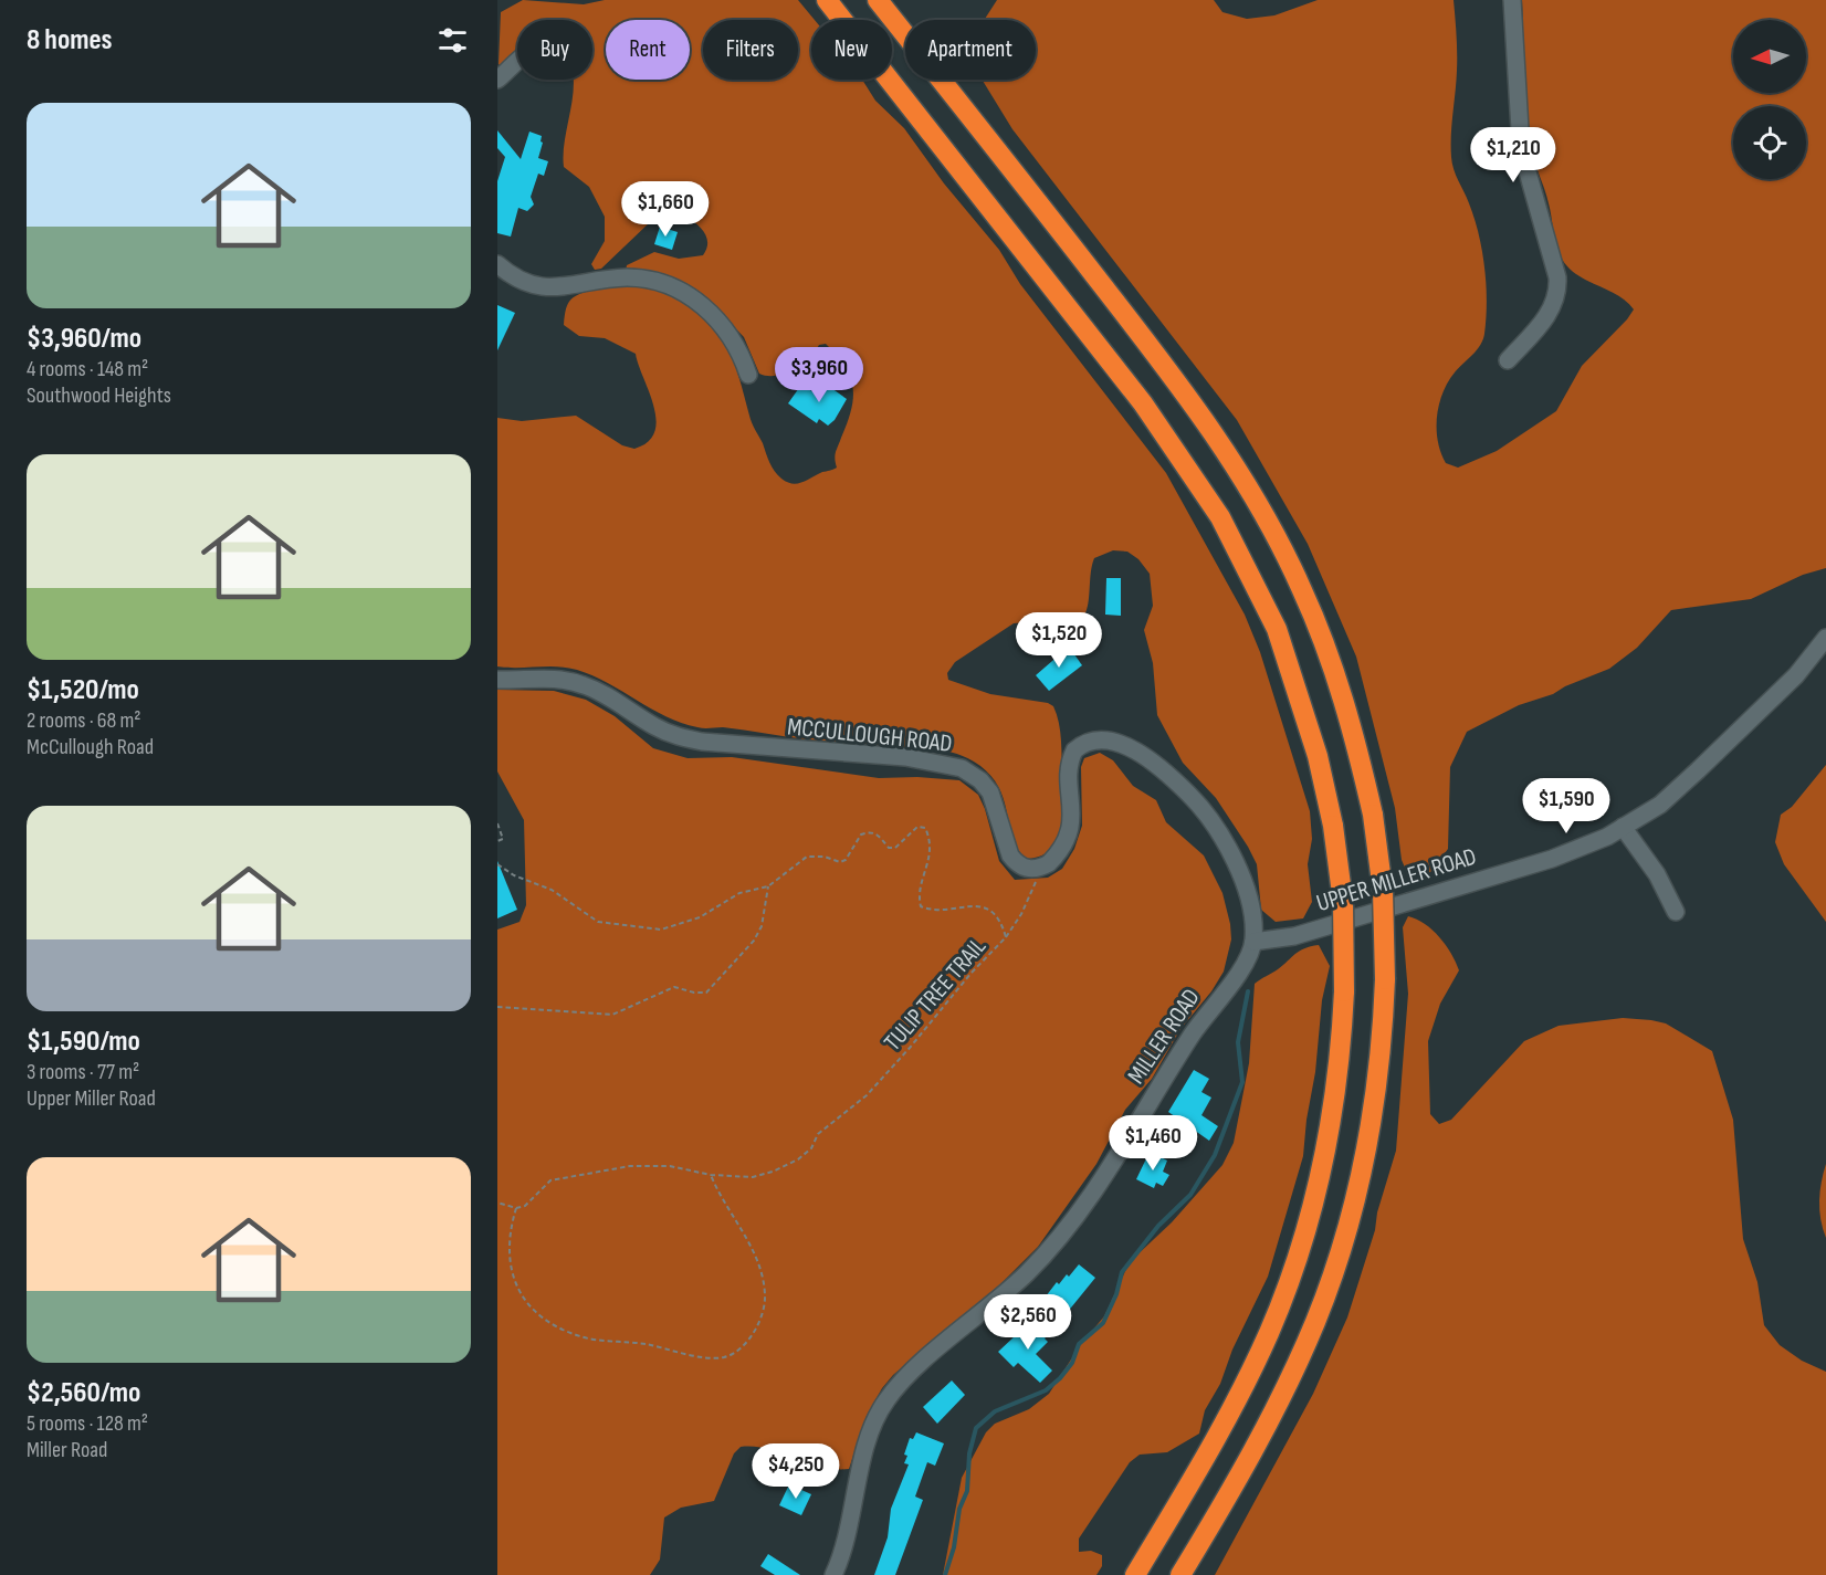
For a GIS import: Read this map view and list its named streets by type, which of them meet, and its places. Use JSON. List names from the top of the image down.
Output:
{
  "streets": {
    "street": ["MCCULLOUGH ROAD", "UPPER MILLER ROAD", "MILLER ROAD"],
    "path": ["TULIP TREE TRAIL"]
  },
  "crossings": [
    ["MCCULLOUGH ROAD", "UPPER MILLER ROAD"],
    ["MCCULLOUGH ROAD", "MILLER ROAD"],
    ["UPPER MILLER ROAD", "MILLER ROAD"]
  ],
  "north": "left",
  "page": {
    "heading": "8 homes",
    "chip": [
      "Buy",
      "Rent",
      "Filters",
      "New",
      "Apartment"
    ],
    "list": [
      {
        "name": "$3,960/mo",
        "note": "4 rooms · 148 m² · Southwood Heights"
      },
      {
        "name": "$1,520/mo",
        "note": "2 rooms · 68 m² · McCullough Road"
      },
      {
        "name": "$1,590/mo",
        "note": "3 rooms · 77 m² · Upper Miller Road"
      },
      {
        "name": "$2,560/mo",
        "note": "5 rooms · 128 m² · Miller Road"
      }
    ],
    "price": [
      "$1,210",
      "$1,660",
      "$3,960",
      "$1,520",
      "$1,590",
      "$1,460",
      "$2,560",
      "$4,250"
    ]
  }
}
